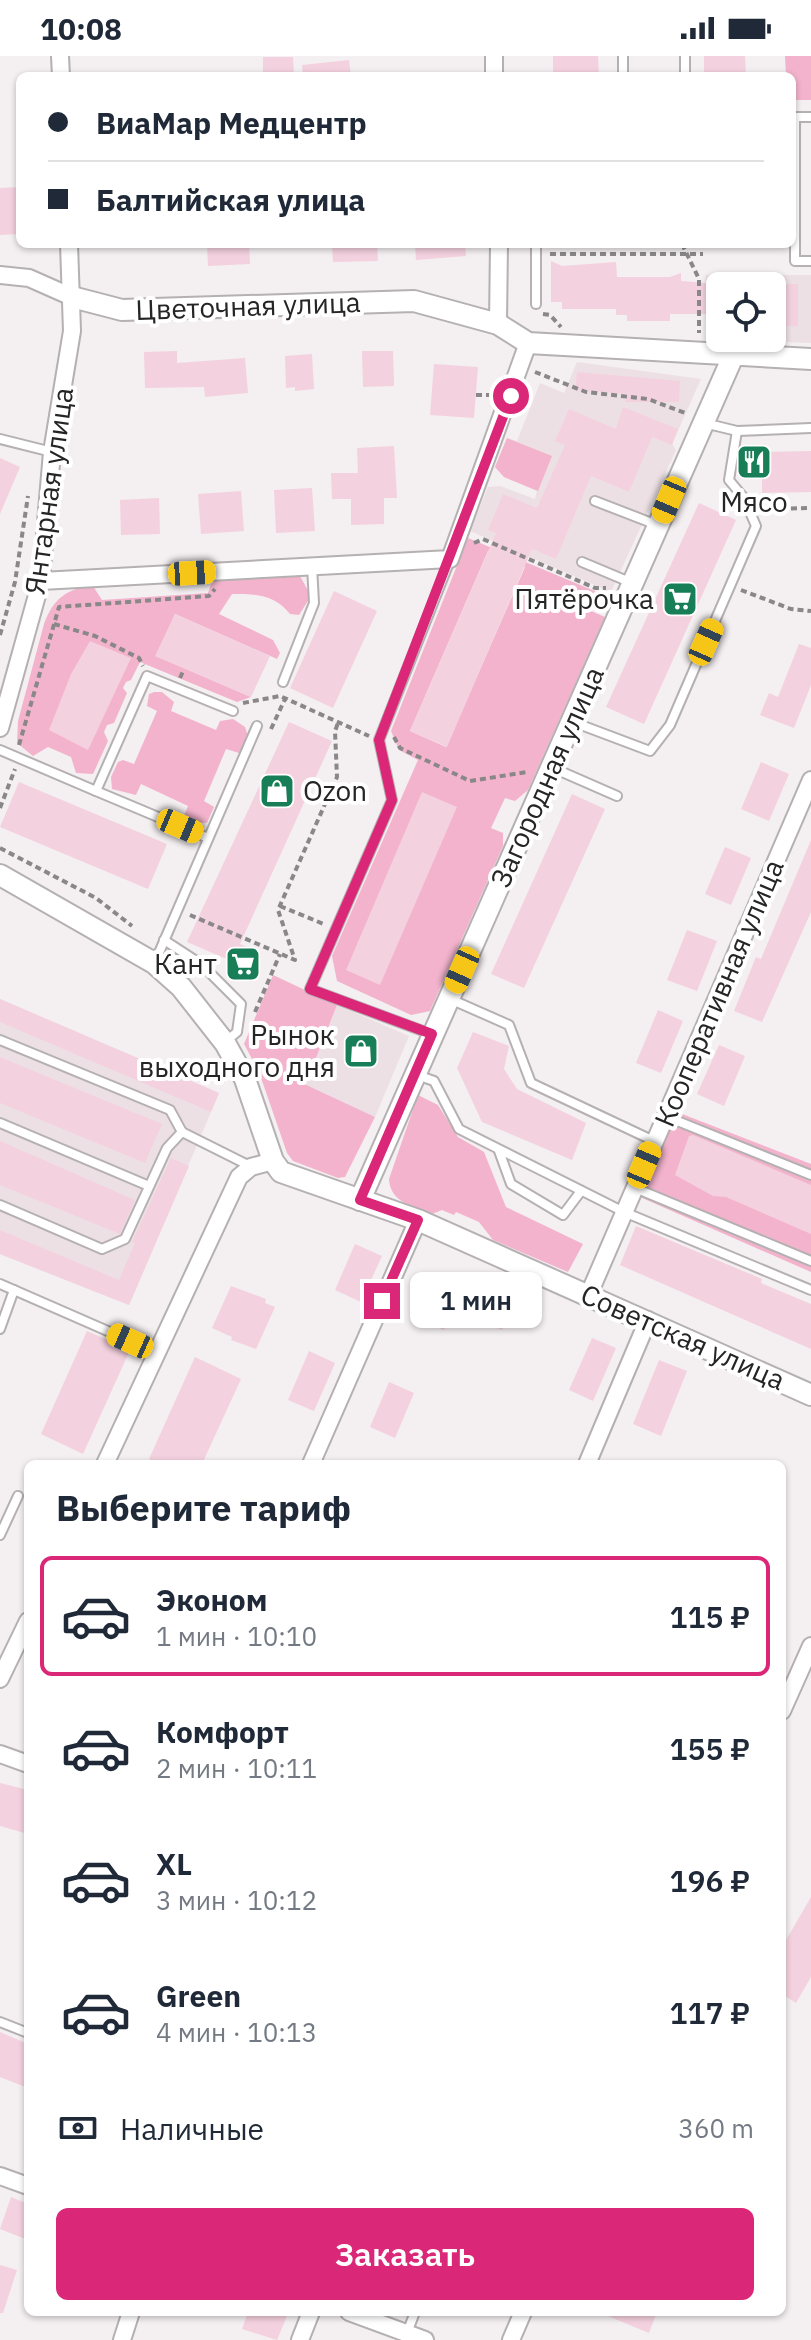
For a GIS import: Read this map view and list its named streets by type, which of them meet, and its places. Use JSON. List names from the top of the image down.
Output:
{
  "streets": {
    "street": [
      "Цветочная улица",
      "Янтарная улица",
      "Загородная улица",
      "Кооперативная улица",
      "Советская улица"
    ]
  },
  "crossings": [
    ["Цветочная улица", "Янтарная улица"],
    ["Загородная улица", "Советская улица"],
    ["Кооперативная улица", "Советская улица"]
  ],
  "places": {
    "restaurant": ["Мясо"],
    "supermarket": ["Пятёрочка", "Кант"],
    "shop": ["Ozon", "Рынок выходного дня"]
  },
  "page": {
    "status": "10:08",
    "banner": ["ВиаМар Медцентр", "Балтийская улица"],
    "bubble": "1 мин",
    "heading": "Выберите тариф",
    "list": [
      {
        "name": "Эконом",
        "note": "1 мин · 10:10",
        "value": "115 ₽"
      },
      {
        "name": "Комфорт",
        "note": "2 мин · 10:11",
        "value": "155 ₽"
      },
      {
        "name": "XL",
        "note": "3 мин · 10:12",
        "value": "196 ₽"
      },
      {
        "name": "Green",
        "note": "4 мин · 10:13",
        "value": "117 ₽"
      }
    ],
    "pay": ["Наличные", "360 m"],
    "buttons": "Заказать"
  }
}
